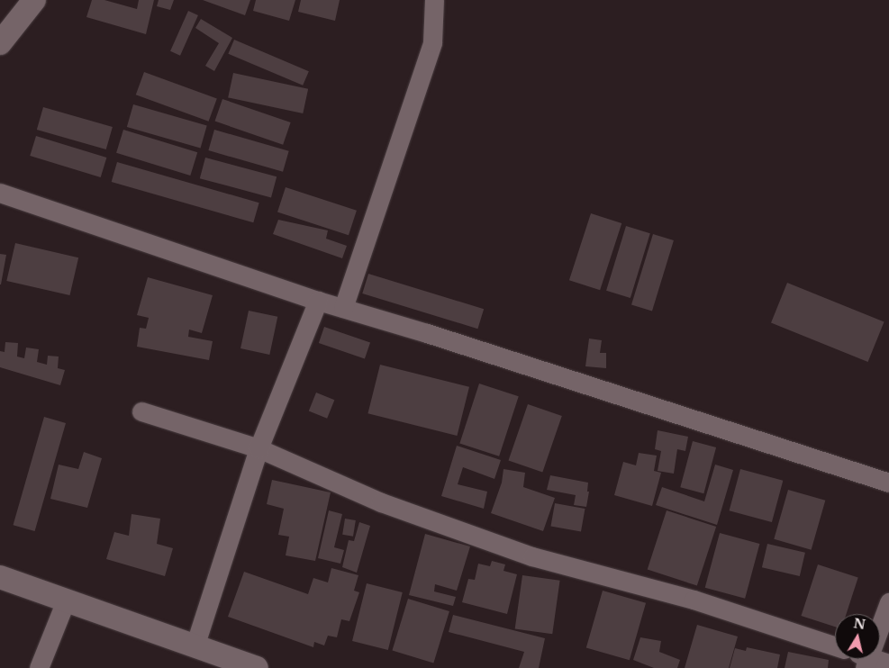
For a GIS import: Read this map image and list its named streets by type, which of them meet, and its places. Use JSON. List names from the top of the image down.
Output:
{
  "north": "top"
}
